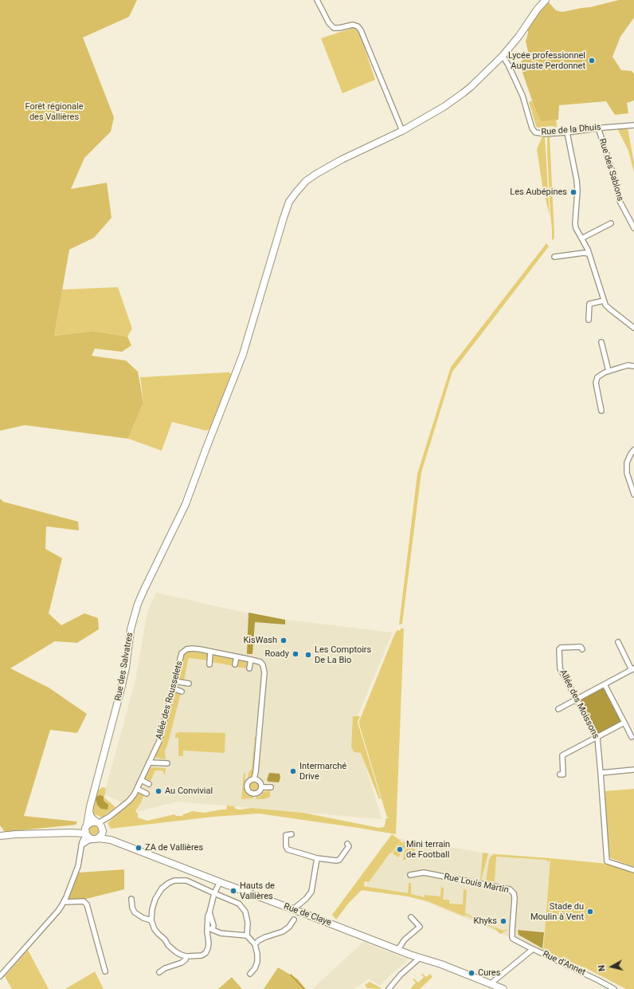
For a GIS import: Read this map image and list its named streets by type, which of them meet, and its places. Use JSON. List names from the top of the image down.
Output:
{
  "streets": {
    "street": [
      "Rue de la Dhuis",
      "Rue des Sablons",
      "Rue des Salvatres",
      "Allée des Rousselets",
      "Allée des Moissons",
      "Rue Louis Martin",
      "Rue de Claye",
      "Rue d'Annet"
    ]
  },
  "crossings": [
    ["Rue de la Dhuis", "Rue des Sablons"],
    ["Rue de la Dhuis", "Rue des Salvatres"],
    ["Rue des Salvatres", "Allée des Rousselets"],
    ["Rue des Salvatres", "Rue de Claye"],
    ["Allée des Rousselets", "Rue de Claye"],
    ["Rue Louis Martin", "Rue d'Annet"]
  ],
  "parks": ["Forêt régionale des Vallières"],
  "places": [
    "Lycée professionnel Auguste Perdonnet",
    "Les Aubépines",
    "KisWash",
    "Roady",
    "Les Comptoirs De La Bio",
    "Intermarché Drive",
    "Au Convivial",
    "ZA de Vallières",
    "Mini terrain de Football",
    "Hauts de Vallières",
    "Stade du Moulin à Vent",
    "Khyks",
    "Cures"
  ],
  "north": "left"
}
